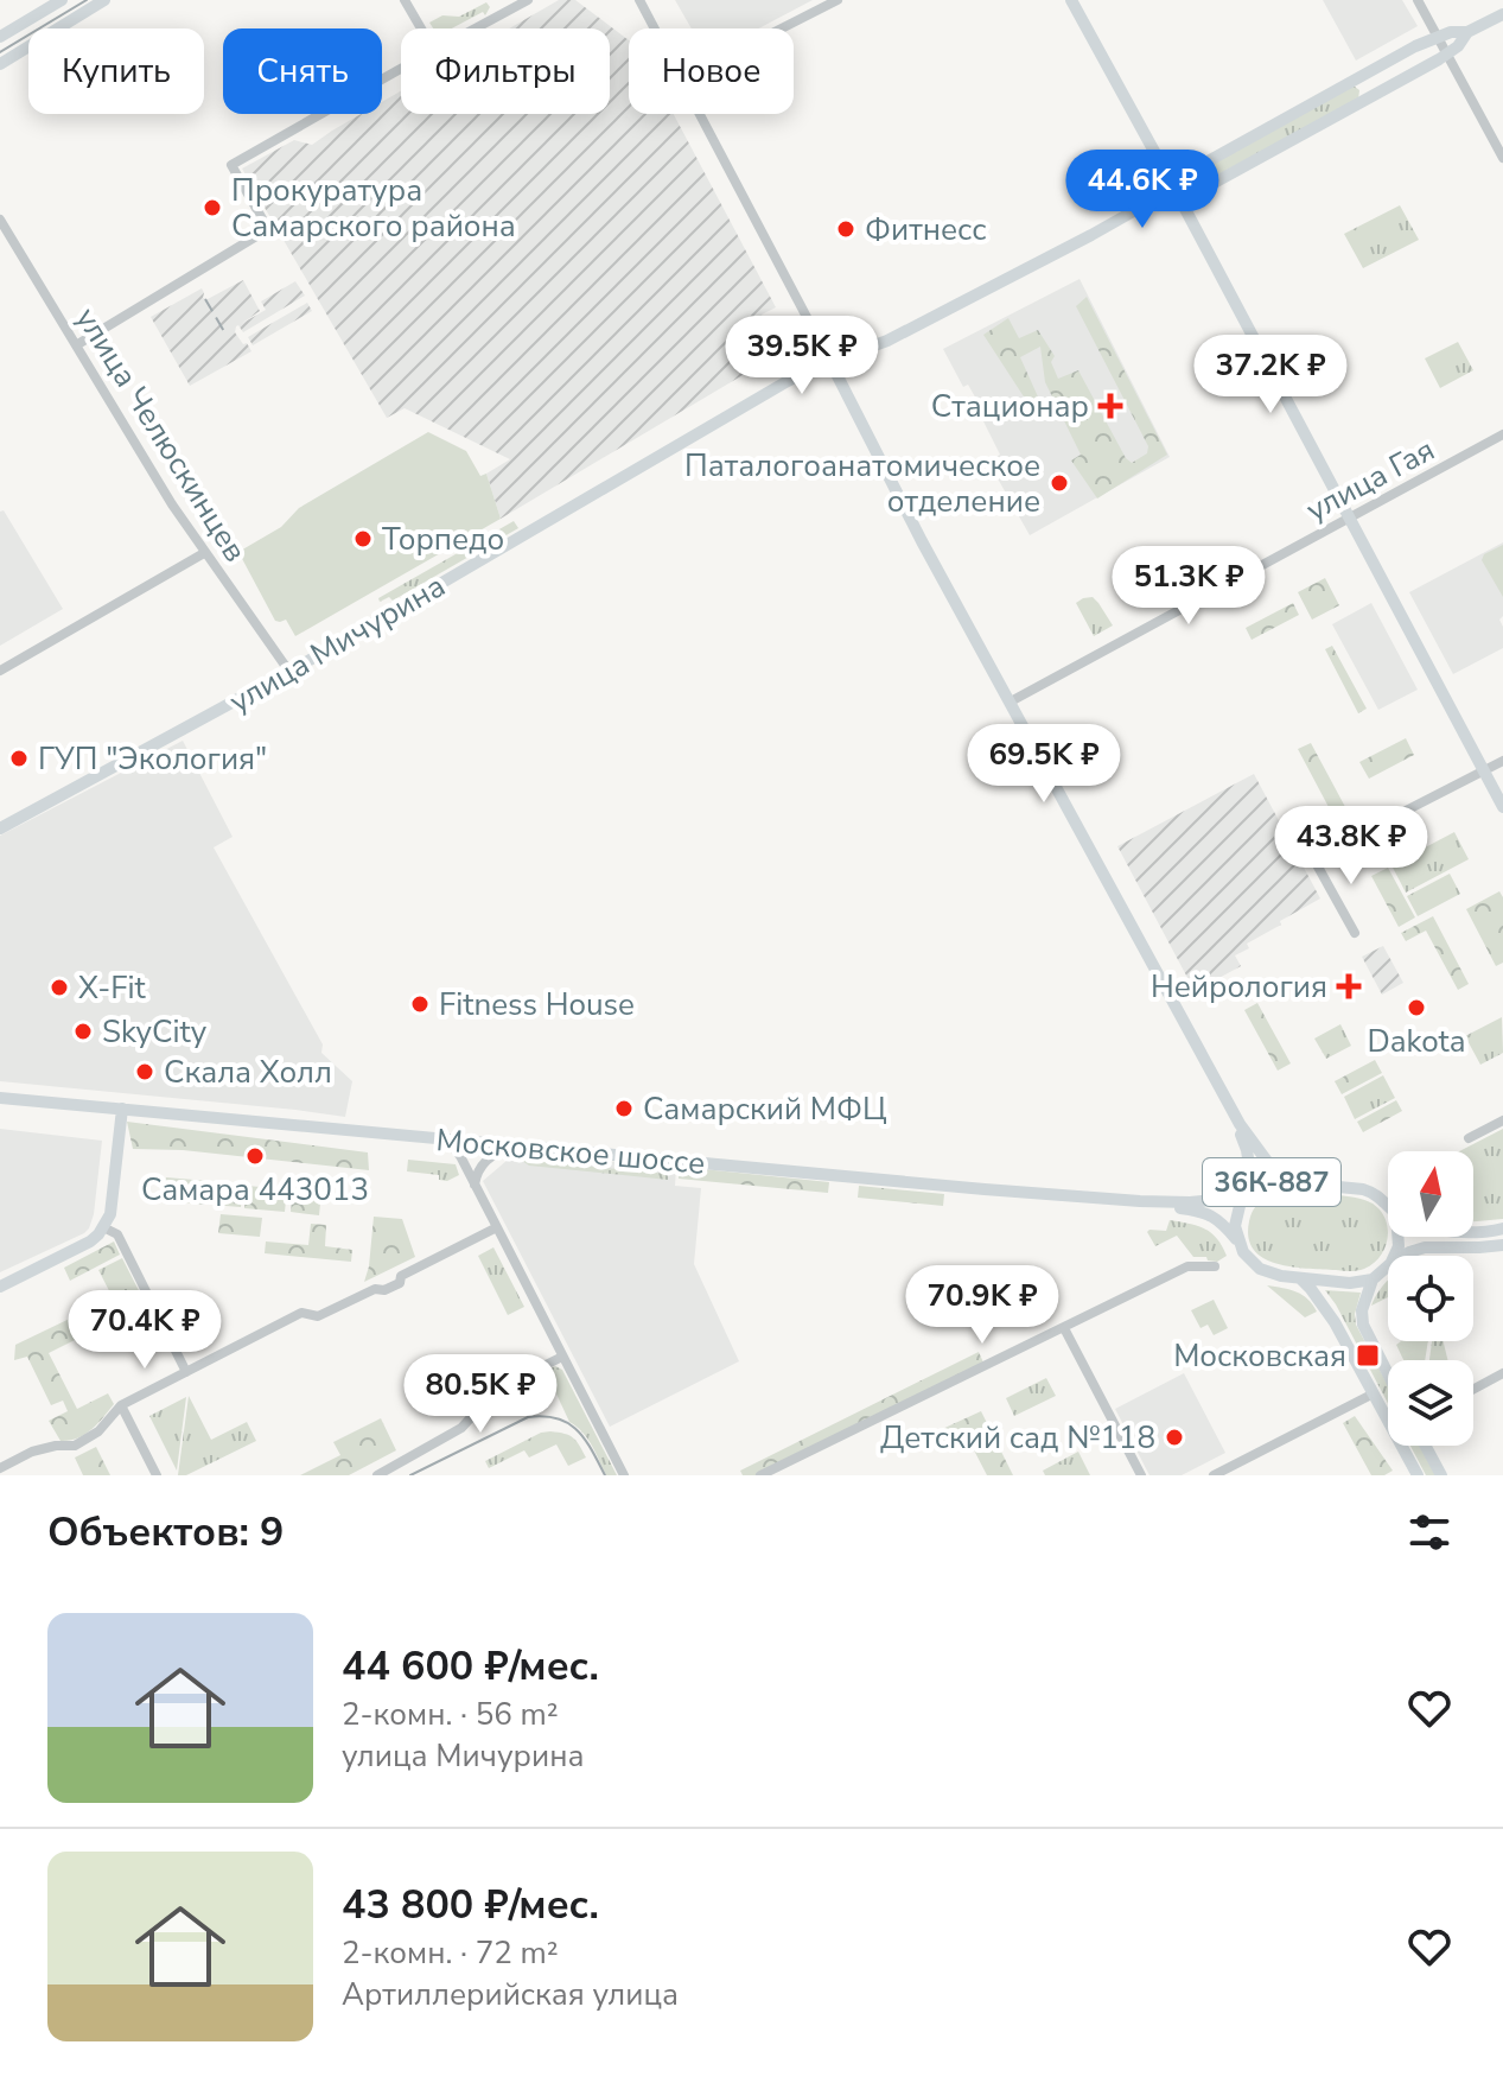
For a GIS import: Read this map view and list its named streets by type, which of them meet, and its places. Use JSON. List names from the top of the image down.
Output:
{
  "streets": {
    "main road": ["улица Мичурина", "Московское шоссе", "36К-887"],
    "street": ["улица Челюскинцев", "улица Гая"]
  },
  "crossings": [
    ["улица Челюскинцев", "улица Мичурина"],
    ["Московское шоссе", "36К-887"]
  ],
  "places": {
    "other": [
      "Прокуратура Самарского района",
      "Фитнесс",
      "Паталогоанатомическое отделение",
      "Торпедо",
      "ГУП \"Экология\"",
      "X-Fit",
      "Fitness House",
      "Dakota",
      "SkyCity",
      "Скала Холл",
      "Самарский МФЦ",
      "Самара 443013",
      "Детский сад №118"
    ],
    "health": ["Стационар", "Нейрология"],
    "transit": ["Московская"]
  },
  "north": "top",
  "page": {
    "chip": [
      "Купить",
      "Снять",
      "Фильтры",
      "Новое"
    ],
    "price": [
      "44.6K ₽",
      "39.5K ₽",
      "37.2K ₽",
      "51.3K ₽",
      "69.5K ₽",
      "43.8K ₽",
      "70.9K ₽",
      "70.4K ₽",
      "80.5K ₽"
    ],
    "heading": "Объектов: 9",
    "list": [
      {
        "name": "44 600 ₽/мес.",
        "note": "2-комн. · 56 m² · улица Мичурина"
      },
      {
        "name": "43 800 ₽/мес.",
        "note": "2-комн. · 72 m² · Артиллерийская улица"
      }
    ]
  }
}
